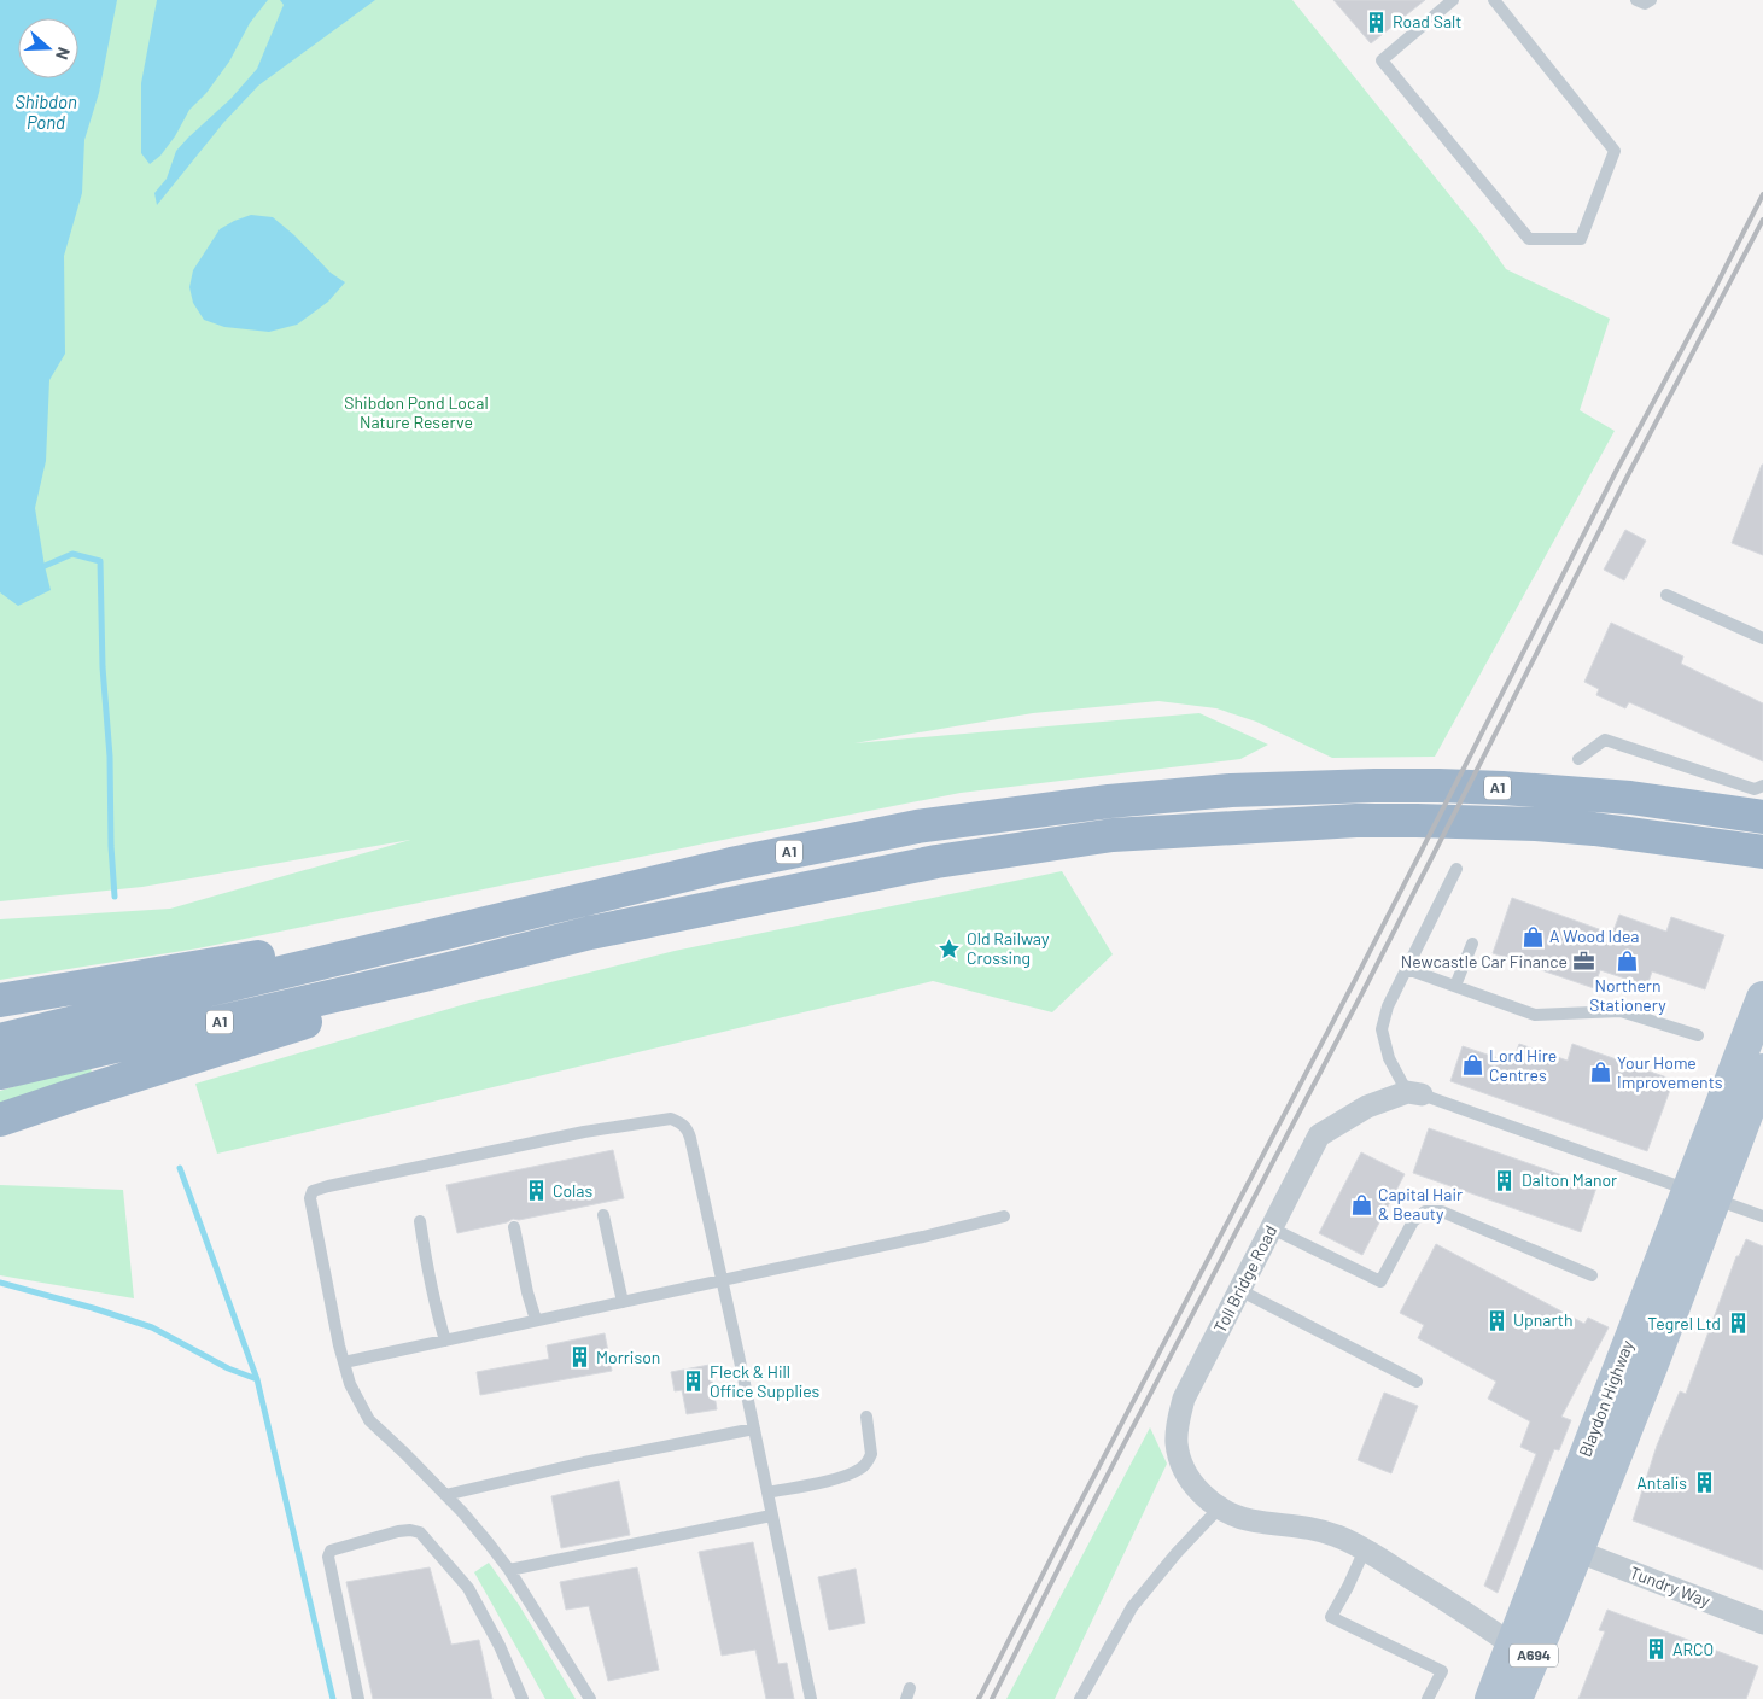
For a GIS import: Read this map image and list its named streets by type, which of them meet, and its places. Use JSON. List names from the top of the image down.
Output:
{
  "streets": {
    "highway": ["A1"],
    "main road": ["Blaydon Highway", "A694"],
    "street": ["Toll Bridge Road", "Tundry Way"]
  },
  "crossings": [
    ["Toll Bridge Road", "Blaydon Highway"],
    ["Blaydon Highway", "Tundry Way"]
  ],
  "water": ["Shibdon Pond"],
  "parks": ["Shibdon Pond Local Nature Reserve"],
  "places": {
    "building": [
      "Road Salt",
      "Dalton Manor",
      "Colas",
      "Upnarth",
      "Tegrel Ltd",
      "Morrison",
      "Fleck & Hill Office Supplies",
      "Antalis",
      "ARCO"
    ],
    "shop": [
      "A Wood Idea",
      "Northern Stationery",
      "Lord Hire Centres",
      "Your Home Improvements",
      "Capital Hair & Beauty"
    ],
    "place": ["Old Railway Crossing"],
    "office": ["Newcastle Car Finance"]
  },
  "north": "right"
}
